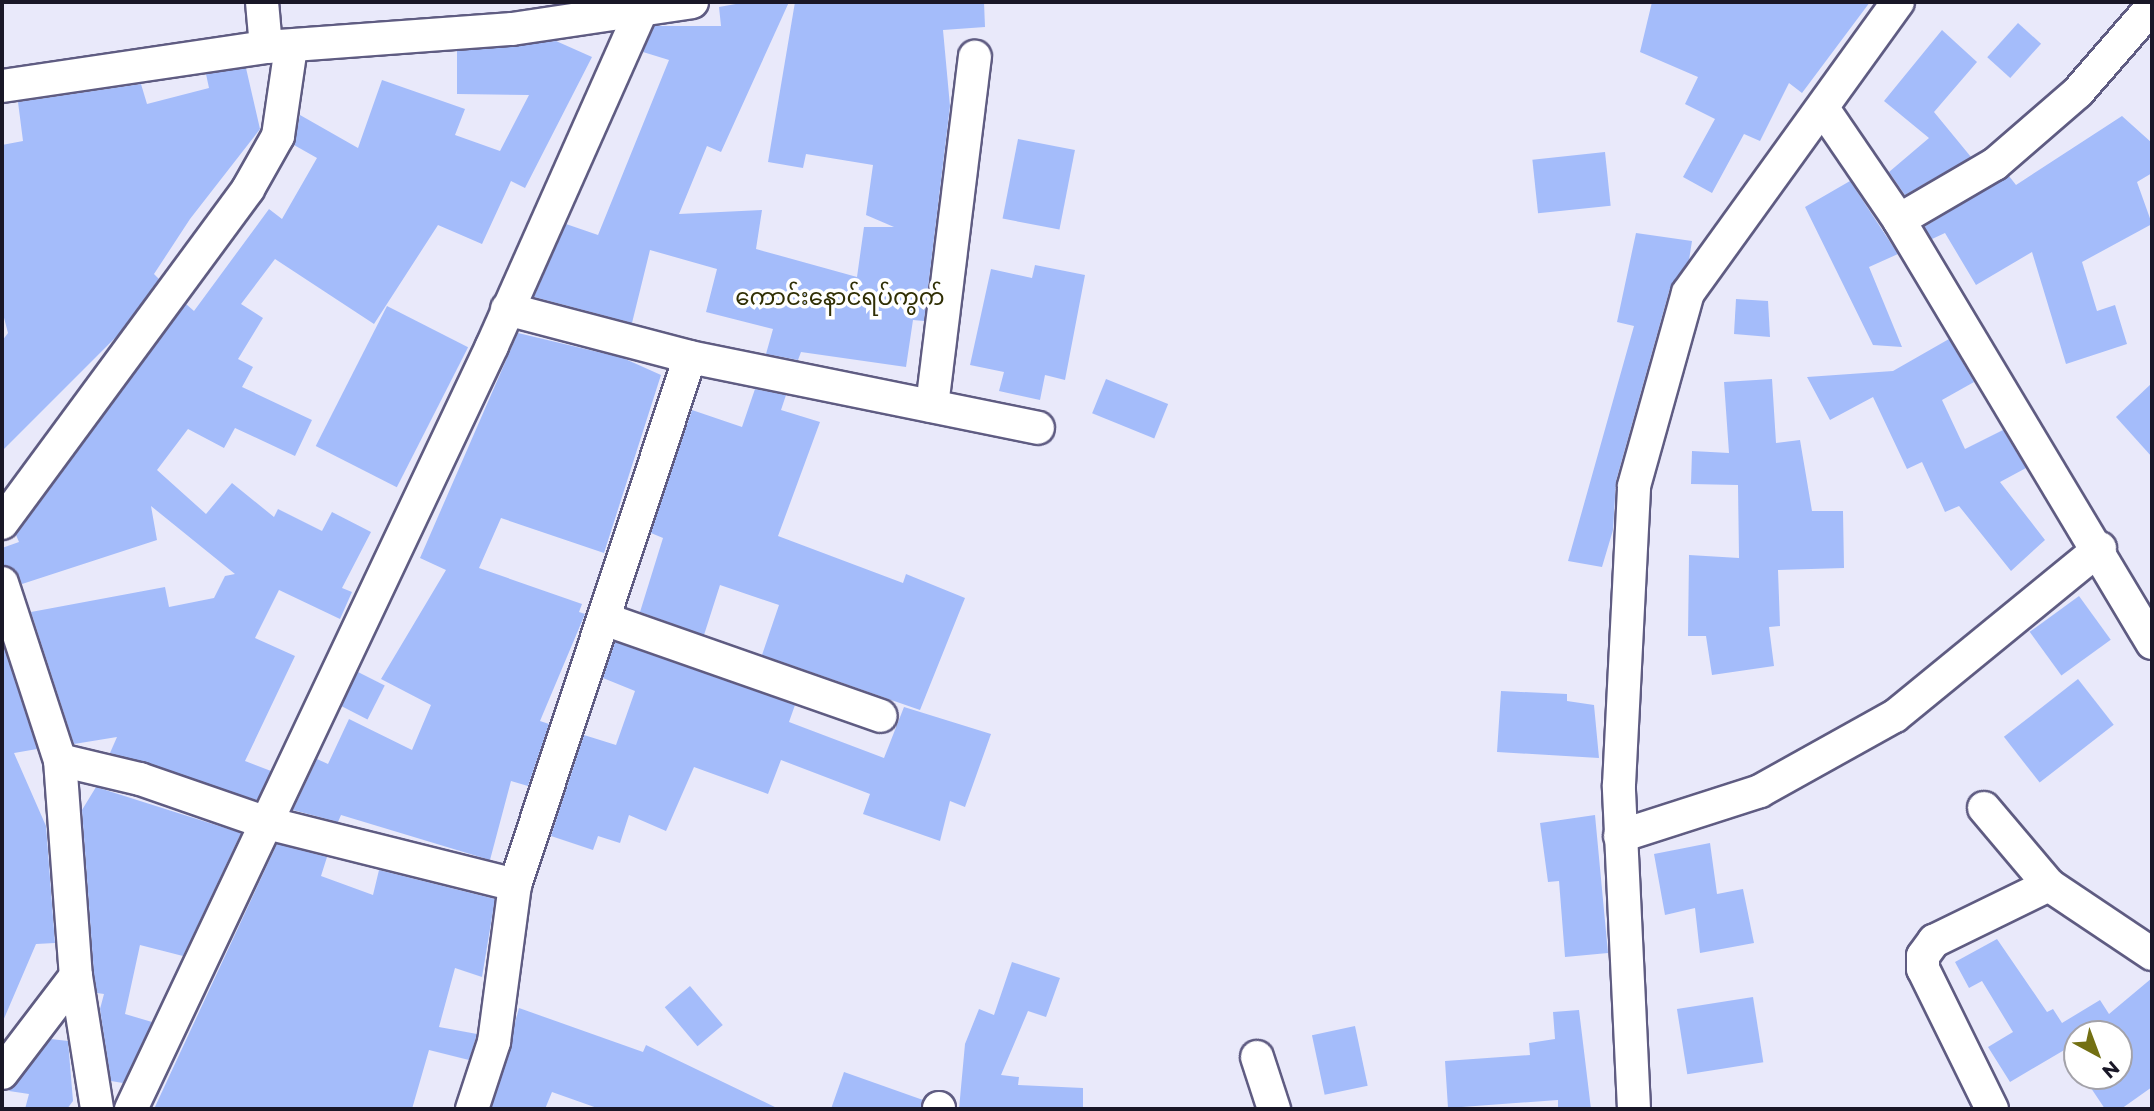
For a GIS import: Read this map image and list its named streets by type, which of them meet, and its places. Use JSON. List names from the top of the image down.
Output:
{
  "districts": ["ကောင်းနောင်ရပ်ကွက်"],
  "north": "bottom right"
}
